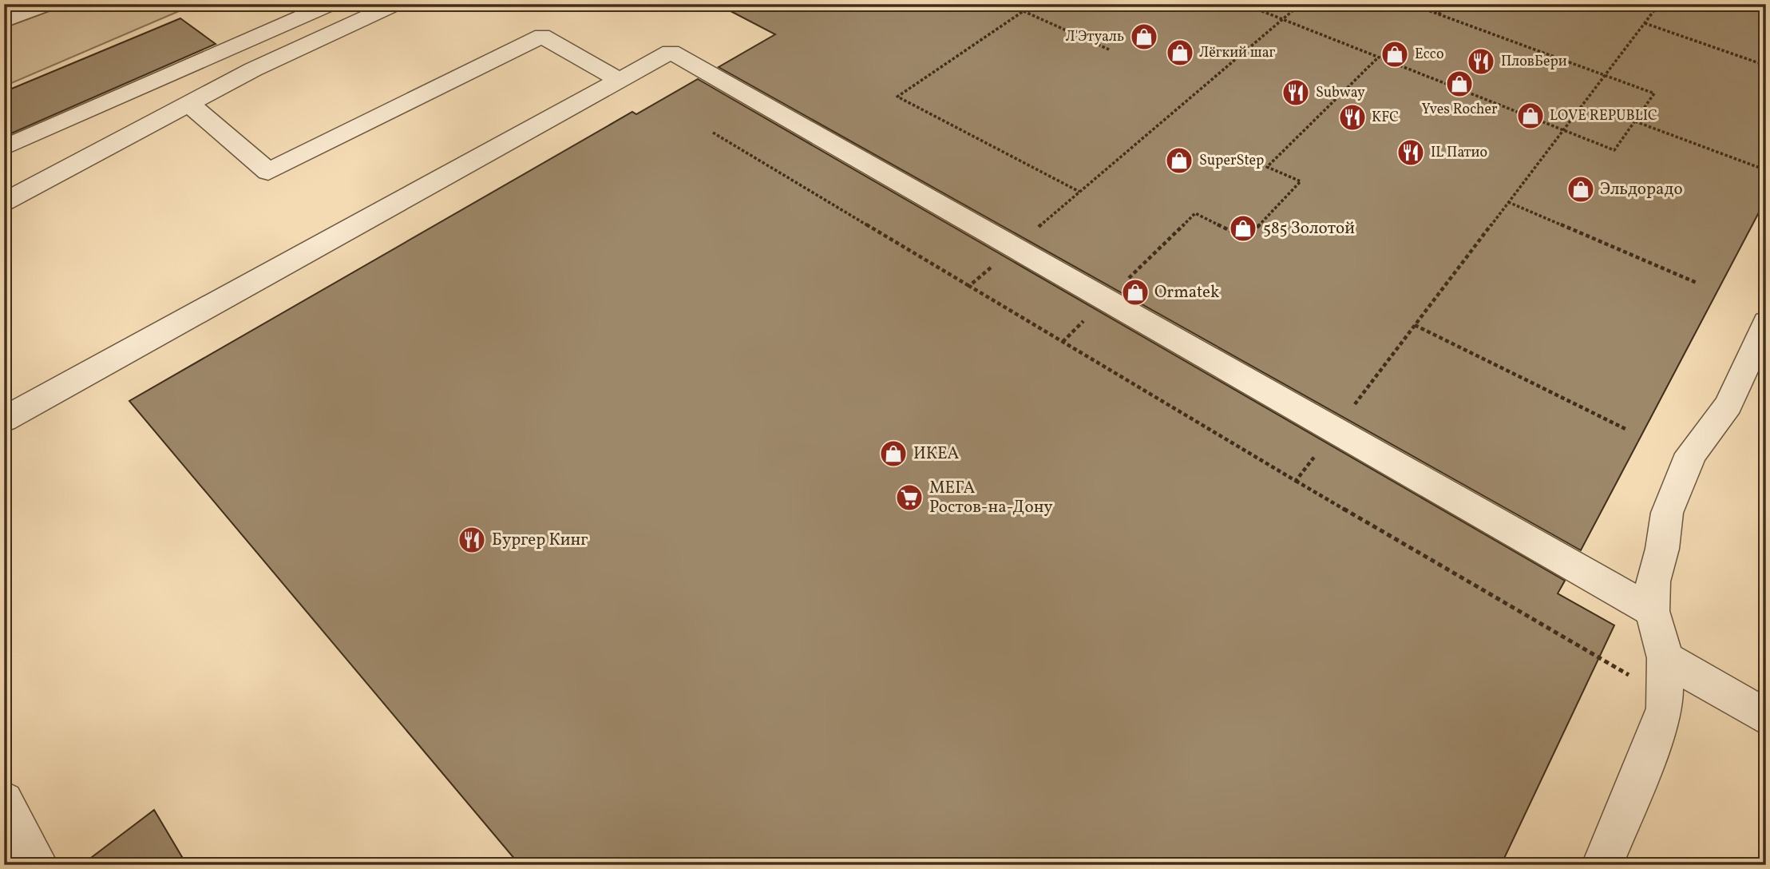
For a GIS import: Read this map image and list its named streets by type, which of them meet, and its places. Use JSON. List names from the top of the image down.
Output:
{
  "places": {
    "shop": [
      "Л'Этуаль",
      "Лёгкий шаг",
      "Ecco",
      "Yves Rocher",
      "LOVE REPUBLIC",
      "SuperStep",
      "Эльдорадо",
      "585 Золотой",
      "Ormatek",
      "ИКЕА"
    ],
    "restaurant": [
      "ПловБери",
      "Subway",
      "KFC",
      "IL Патио",
      "Бургер Кинг"
    ],
    "supermarket": ["МЕГА Ростов-на-Дону"]
  }
}
